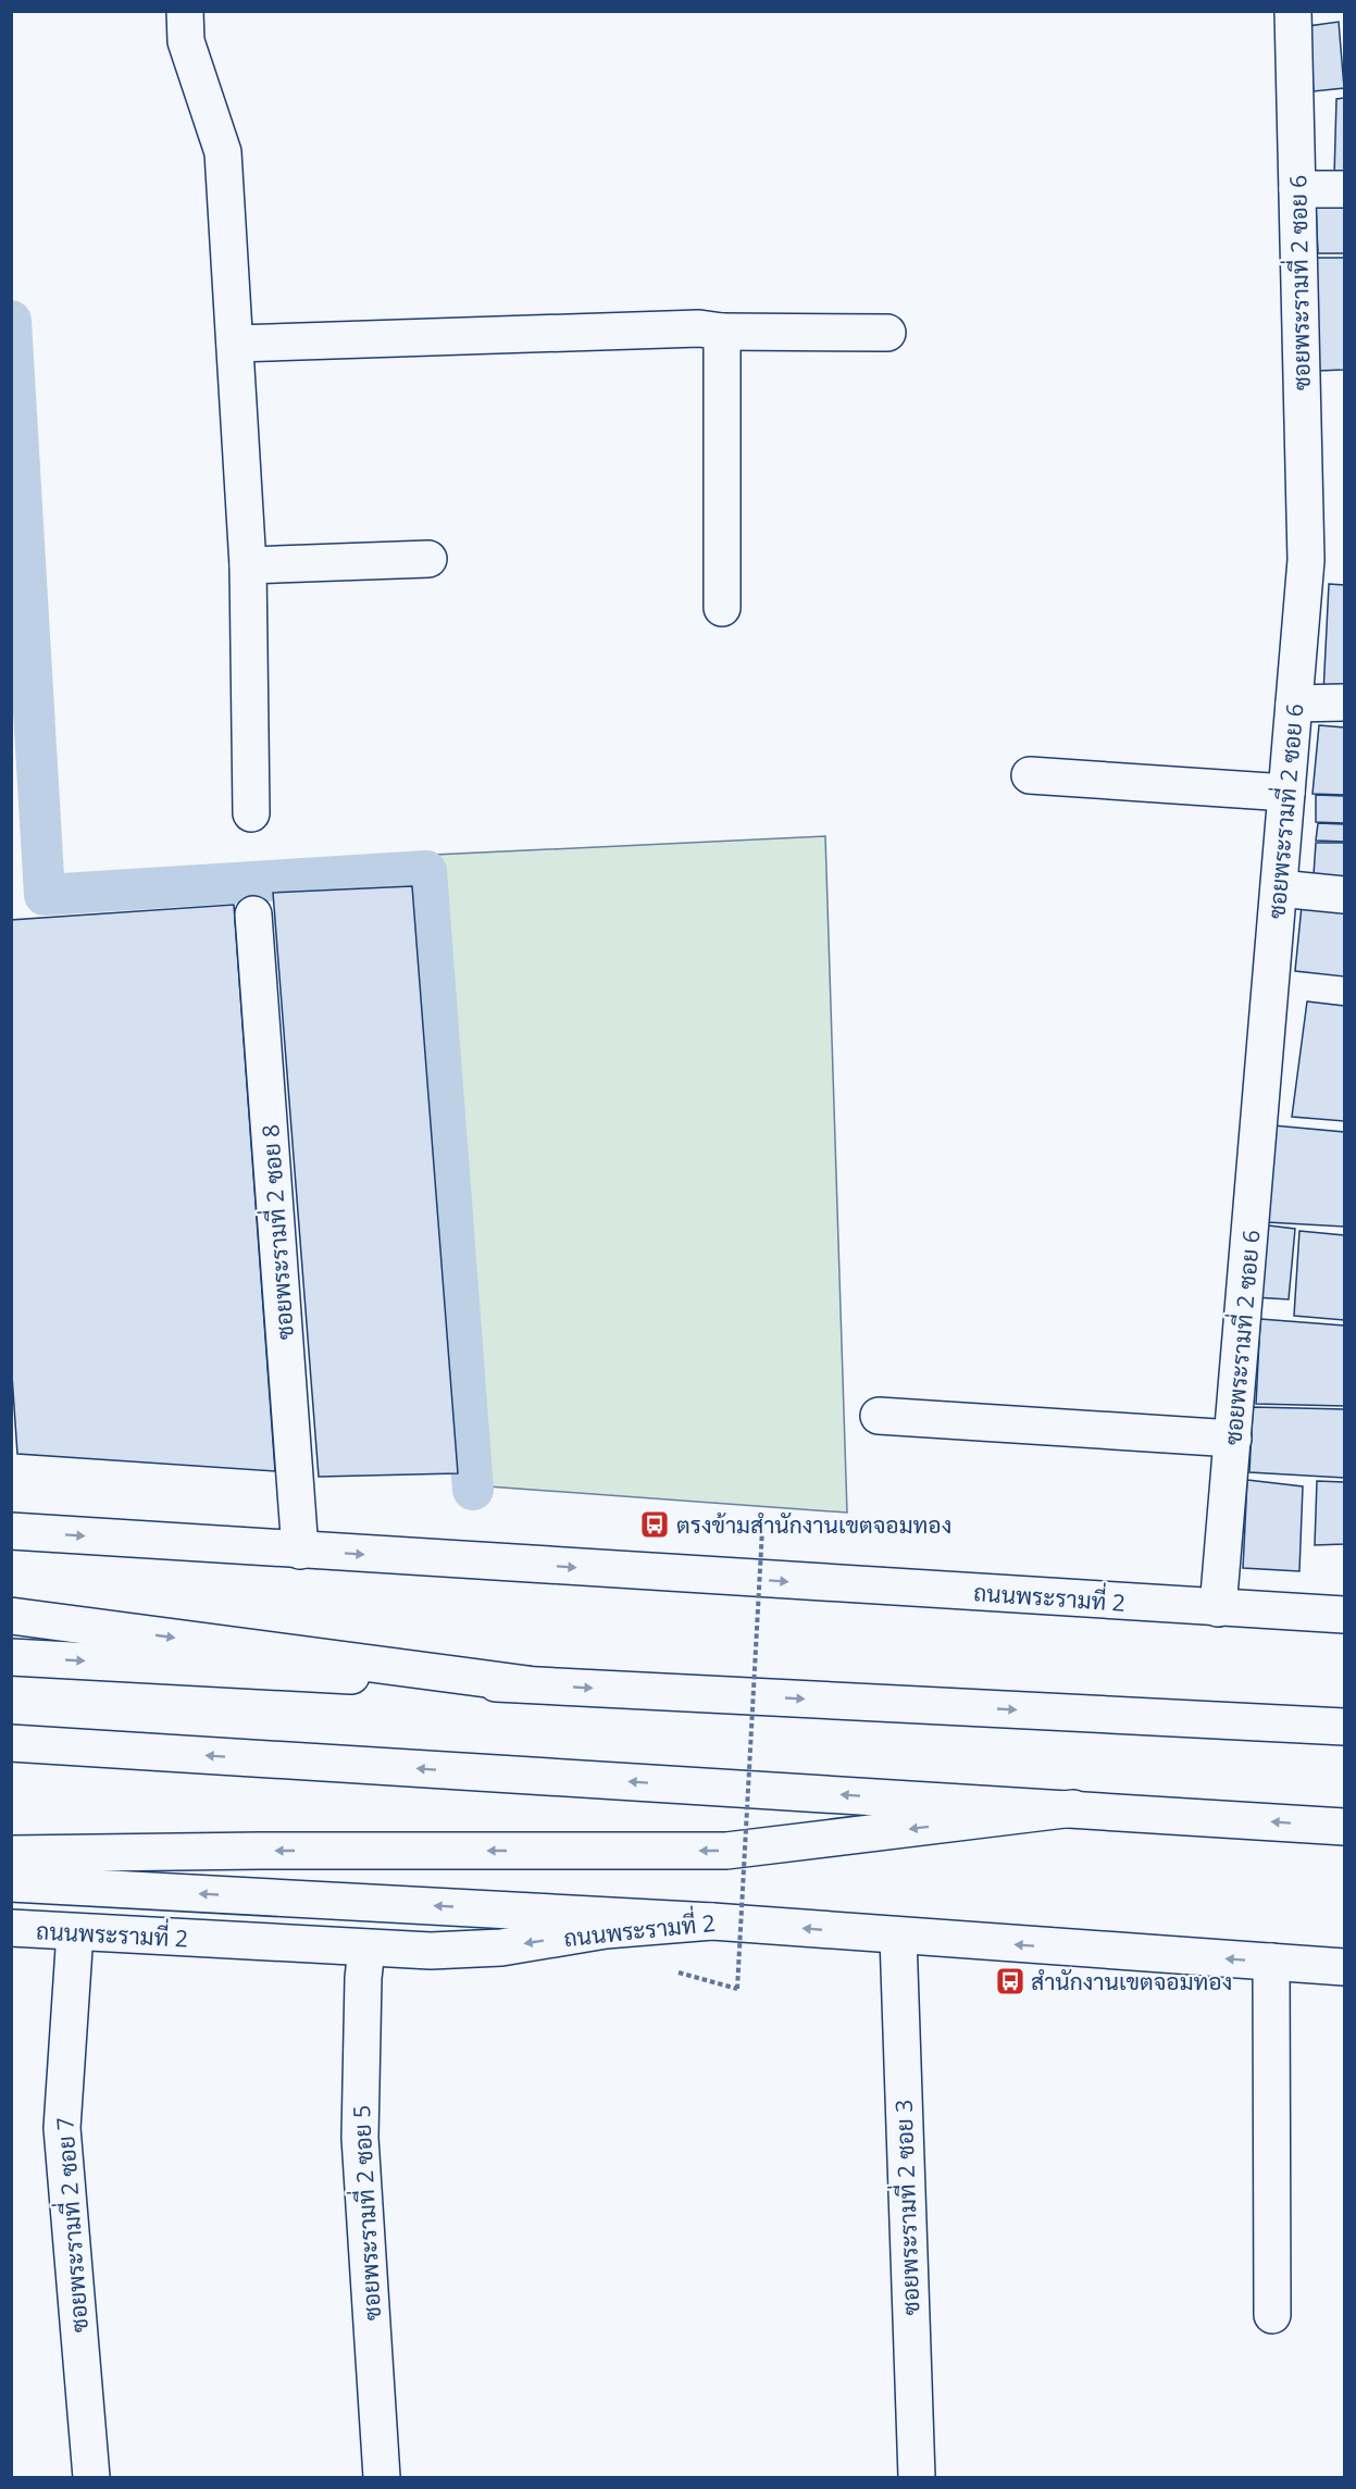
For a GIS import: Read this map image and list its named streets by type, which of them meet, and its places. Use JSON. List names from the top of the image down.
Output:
{
  "streets": {
    "main road": [
      "ซอยพระรามที่ 2 ซอย 6",
      "ซอยพระรามที่ 2 ซอย 8",
      "ถนนพระรามที่ 2",
      "ซอยพระรามที่ 2 ซอย 3",
      "ซอยพระรามที่ 2 ซอย 5",
      "ซอยพระรามที่ 2 ซอย 7"
    ]
  },
  "crossings": [
    ["ซอยพระรามที่ 2 ซอย 6", "ถนนพระรามที่ 2"],
    ["ซอยพระรามที่ 2 ซอย 8", "ถนนพระรามที่ 2"],
    ["ถนนพระรามที่ 2", "ซอยพระรามที่ 2 ซอย 3"],
    ["ถนนพระรามที่ 2", "ซอยพระรามที่ 2 ซอย 5"],
    ["ถนนพระรามที่ 2", "ซอยพระรามที่ 2 ซอย 7"]
  ],
  "places": {
    "bus stop": ["ตรงข้ามสำนักงานเขตจอมทอง", "สำนักงานเขตจอมทอง"]
  }
}
